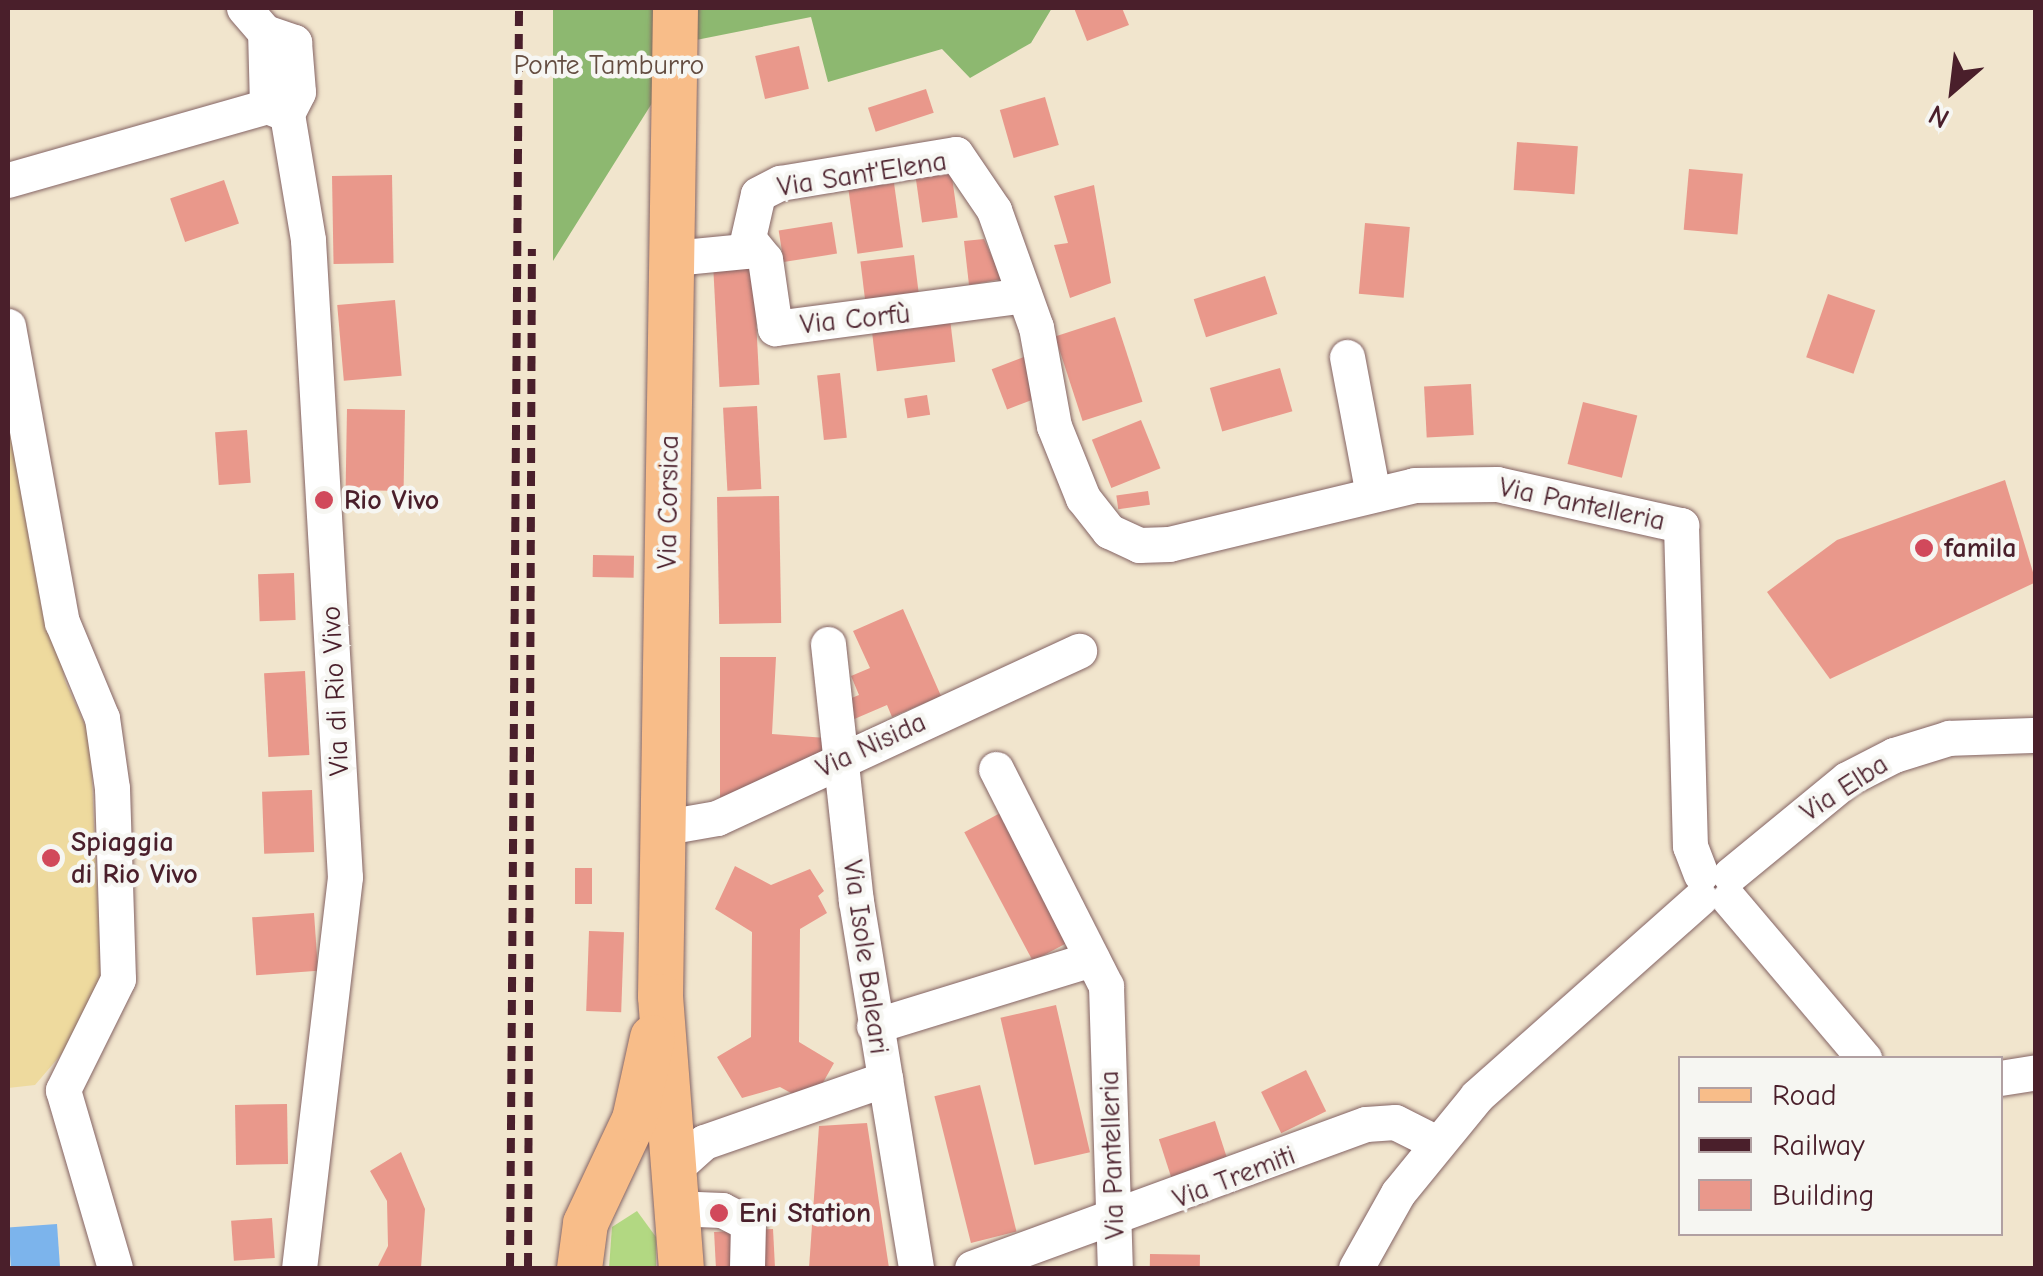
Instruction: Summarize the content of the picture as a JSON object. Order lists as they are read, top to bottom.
{
  "streets": {
    "main road": ["Via Corsica"],
    "street": [
      "Via Sant'Elena",
      "Via Corfù",
      "Via Pantelleria",
      "Via di Rio Vivo",
      "Via Nisida",
      "Via Elba",
      "Via Isole Baleari",
      "Via Tremiti"
    ]
  },
  "crossings": [
    ["Via Sant'Elena", "Via Corfù"],
    ["Via Sant'Elena", "Via Pantelleria"],
    ["Via Corsica", "Via Nisida"],
    ["Via Pantelleria", "Via Elba"],
    ["Via Pantelleria", "Via Tremiti"],
    ["Via Nisida", "Via Isole Baleari"],
    ["Via Elba", "Via Tremiti"]
  ],
  "parks": ["Ponte Tamburro"],
  "places": [
    "Rio Vivo",
    "famila",
    "Spiaggia di Rio Vivo",
    "Eni Station"
  ],
  "legend": ["Road", "Railway", "Building"],
  "north": "bottom left"
}
